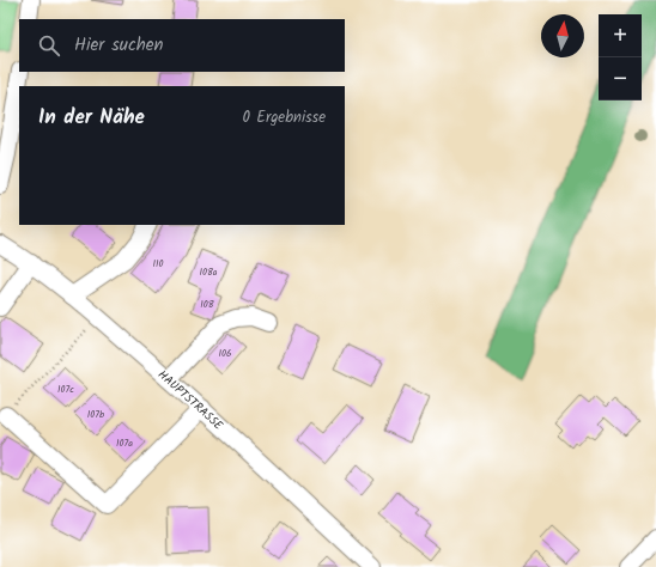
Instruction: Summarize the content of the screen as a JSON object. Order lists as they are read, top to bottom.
{
  "streets": {
    "street": ["HAUPTSTRASSE"]
  },
  "house_numbers": [
    "110",
    "108a",
    "108",
    "106",
    "107c",
    "107b",
    "107a"
  ],
  "north": "top",
  "page": {
    "map_buttons": ["+", "−"],
    "search": "Hier suchen",
    "heading": ["In der Nähe", "0 Ergebnisse"]
  }
}
